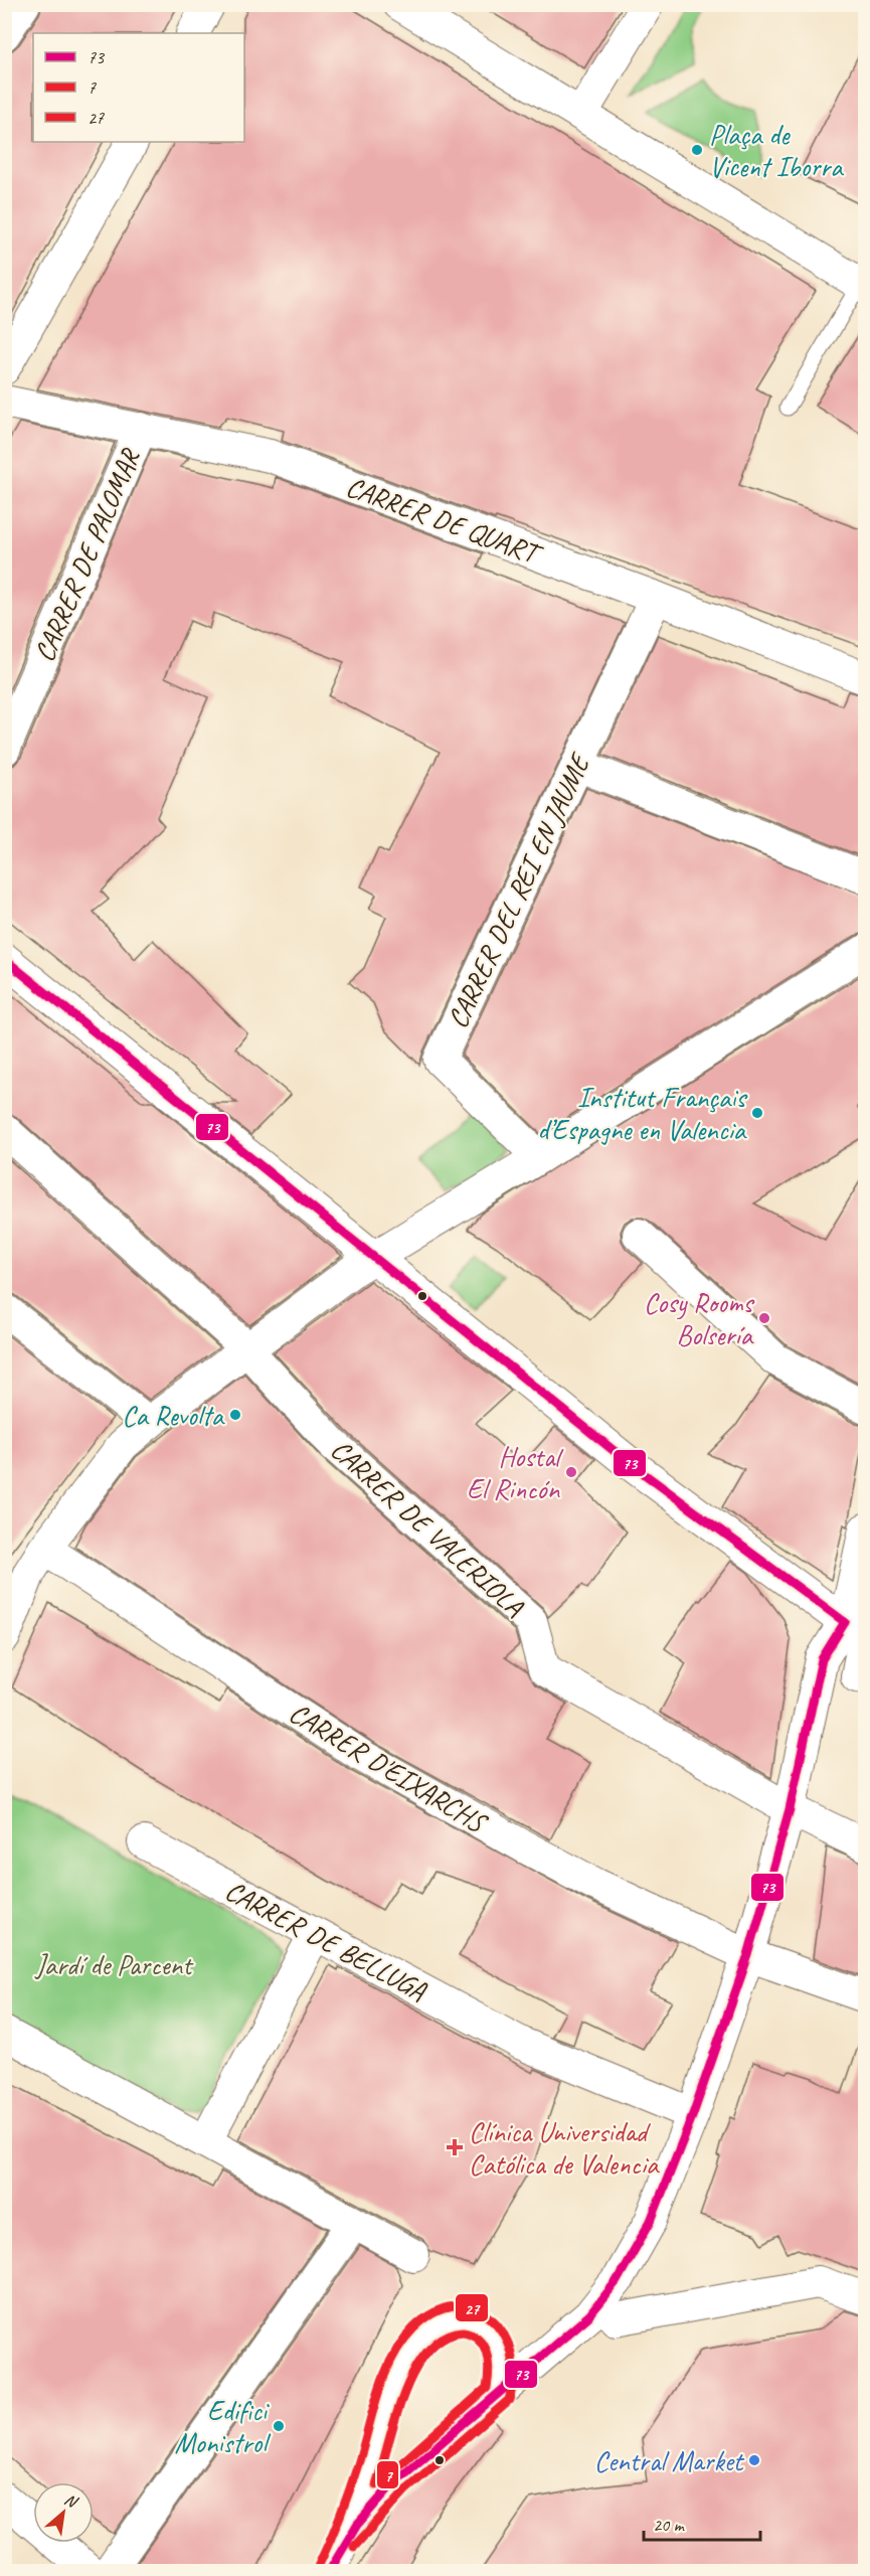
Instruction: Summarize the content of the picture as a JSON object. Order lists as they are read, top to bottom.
{
  "streets": {
    "street": [
      "CARRER DE QUART",
      "CARRER DE PALOMAR",
      "CARRER DEL REI EN JAUME",
      "CARRER DE VALERIOLA",
      "CARRER D'EIXARCHS",
      "CARRER DE BELLUGA"
    ]
  },
  "crossings": [
    ["CARRER DE QUART", "CARRER DE PALOMAR"],
    ["CARRER DE QUART", "CARRER DEL REI EN JAUME"]
  ],
  "parks": ["Jardí de Parcent"],
  "places": {
    "other": [
      "Plaça de Vicent Iborra",
      "Institut Français d’Espagne en Valencia",
      "Cosy Rooms Bolsería",
      "Ca Revolta",
      "Hostal El Rincón",
      "Edifici Monistrol",
      "Central Market"
    ],
    "health": ["Clínica Universidad Católica de Valencia"]
  },
  "lines": ["transit line 73", "transit line 27", "transit line 7"],
  "legend": ["73", "7", "27"],
  "scale_bar": "20 m",
  "north": "top right"
}
